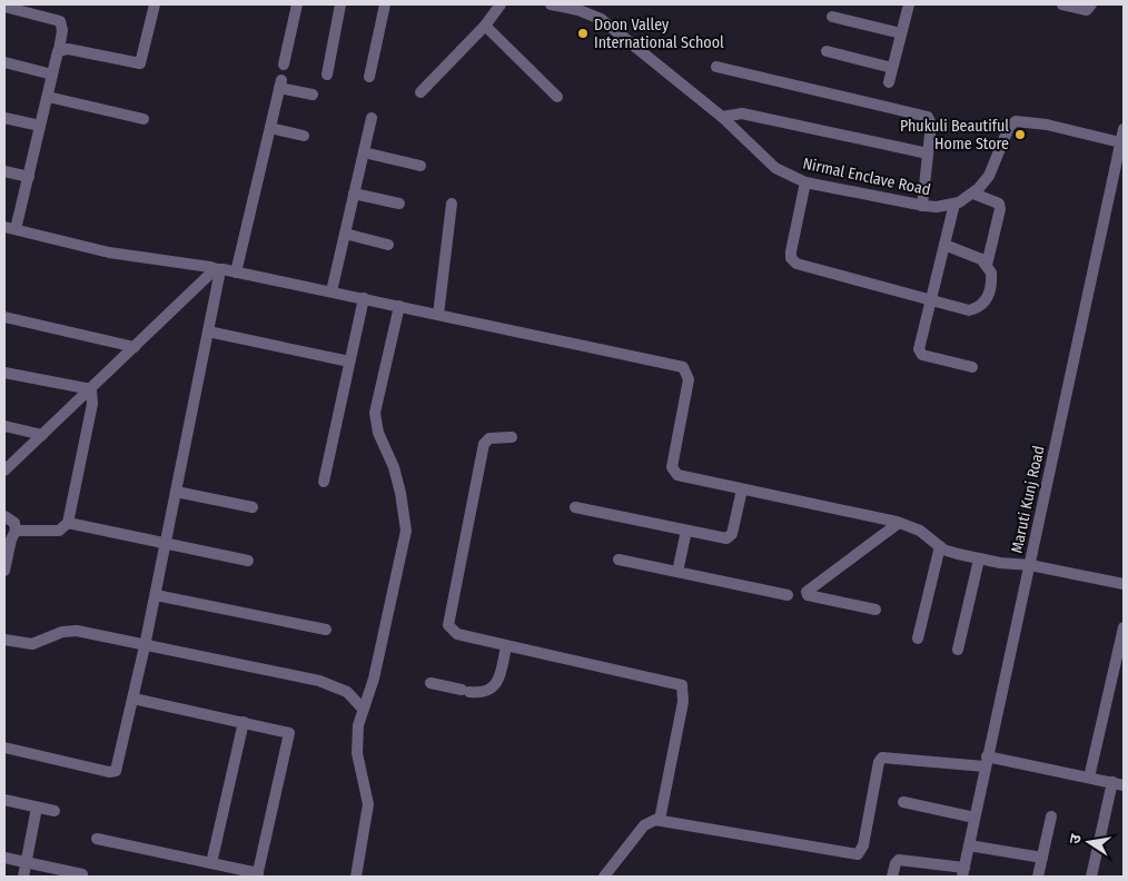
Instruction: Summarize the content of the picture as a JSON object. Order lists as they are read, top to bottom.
{
  "streets": {
    "street": ["Nirmal Enclave Road", "Maruti Kunj Road"]
  },
  "crossings": [
    ["Nirmal Enclave Road", "Maruti Kunj Road"]
  ],
  "places": ["Doon Valley International School", "Phukuli Beautiful Home Store"],
  "north": "left"
}
